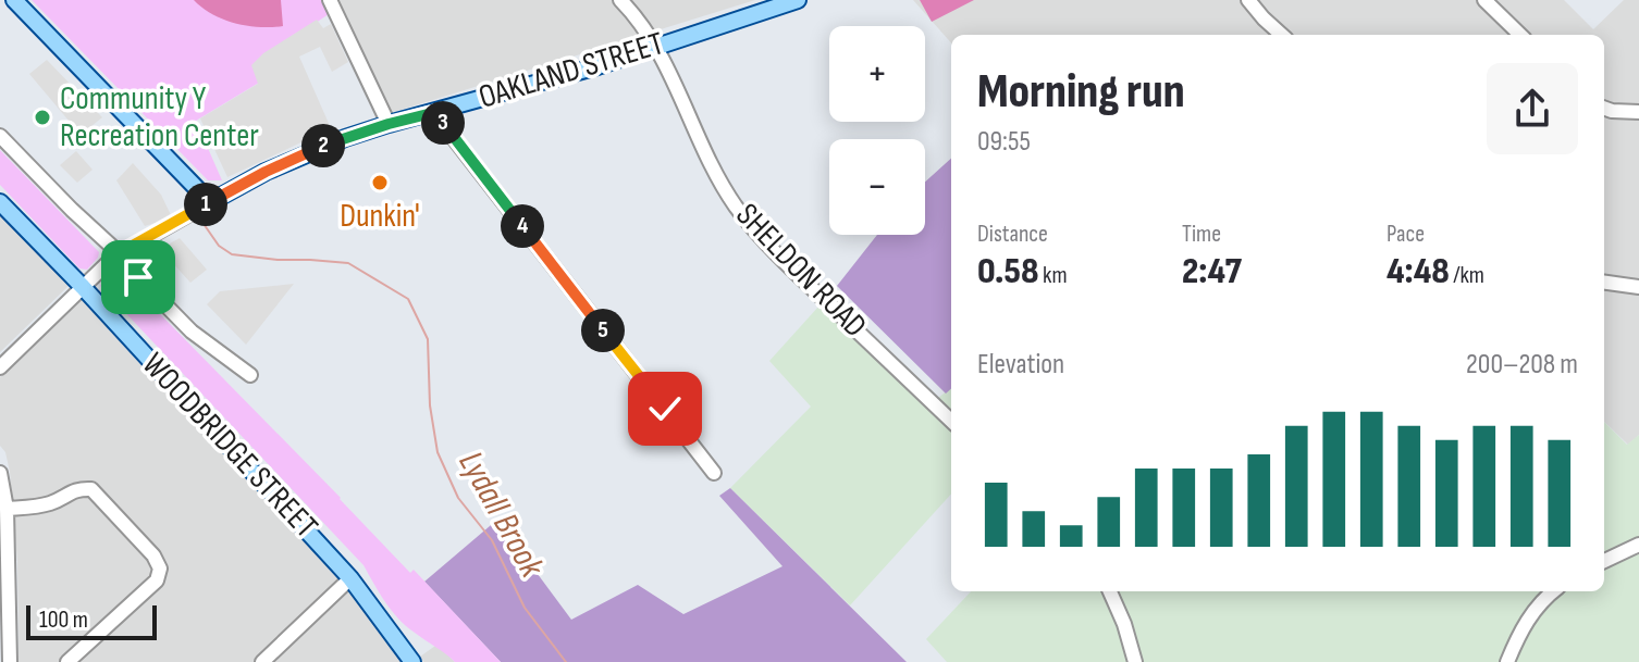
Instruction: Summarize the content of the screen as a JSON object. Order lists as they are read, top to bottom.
{
  "streets": {
    "main road": ["OAKLAND STREET", "WOODBRIDGE STREET"],
    "street": ["SHELDON ROAD"]
  },
  "crossings": [
    ["OAKLAND STREET", "SHELDON ROAD"],
    ["OAKLAND STREET", "WOODBRIDGE STREET"]
  ],
  "water": ["Lydall Brook"],
  "places": ["Community Y Recreation Center", "Dunkin'"],
  "scale_bar": "100 m",
  "page": {
    "map_buttons": ["+", "−"],
    "heading": ["Morning run", "09:55"],
    "pins": [
      "3",
      "2",
      "1",
      "4",
      "5"
    ],
    "stats": [
      ["Distance", "0.58 km"],
      ["Time", "2:47"],
      ["Pace", "4:48 /km"]
    ],
    "chart": ["Elevation", "200–208 m"],
    "scale": "100 m"
  }
}
